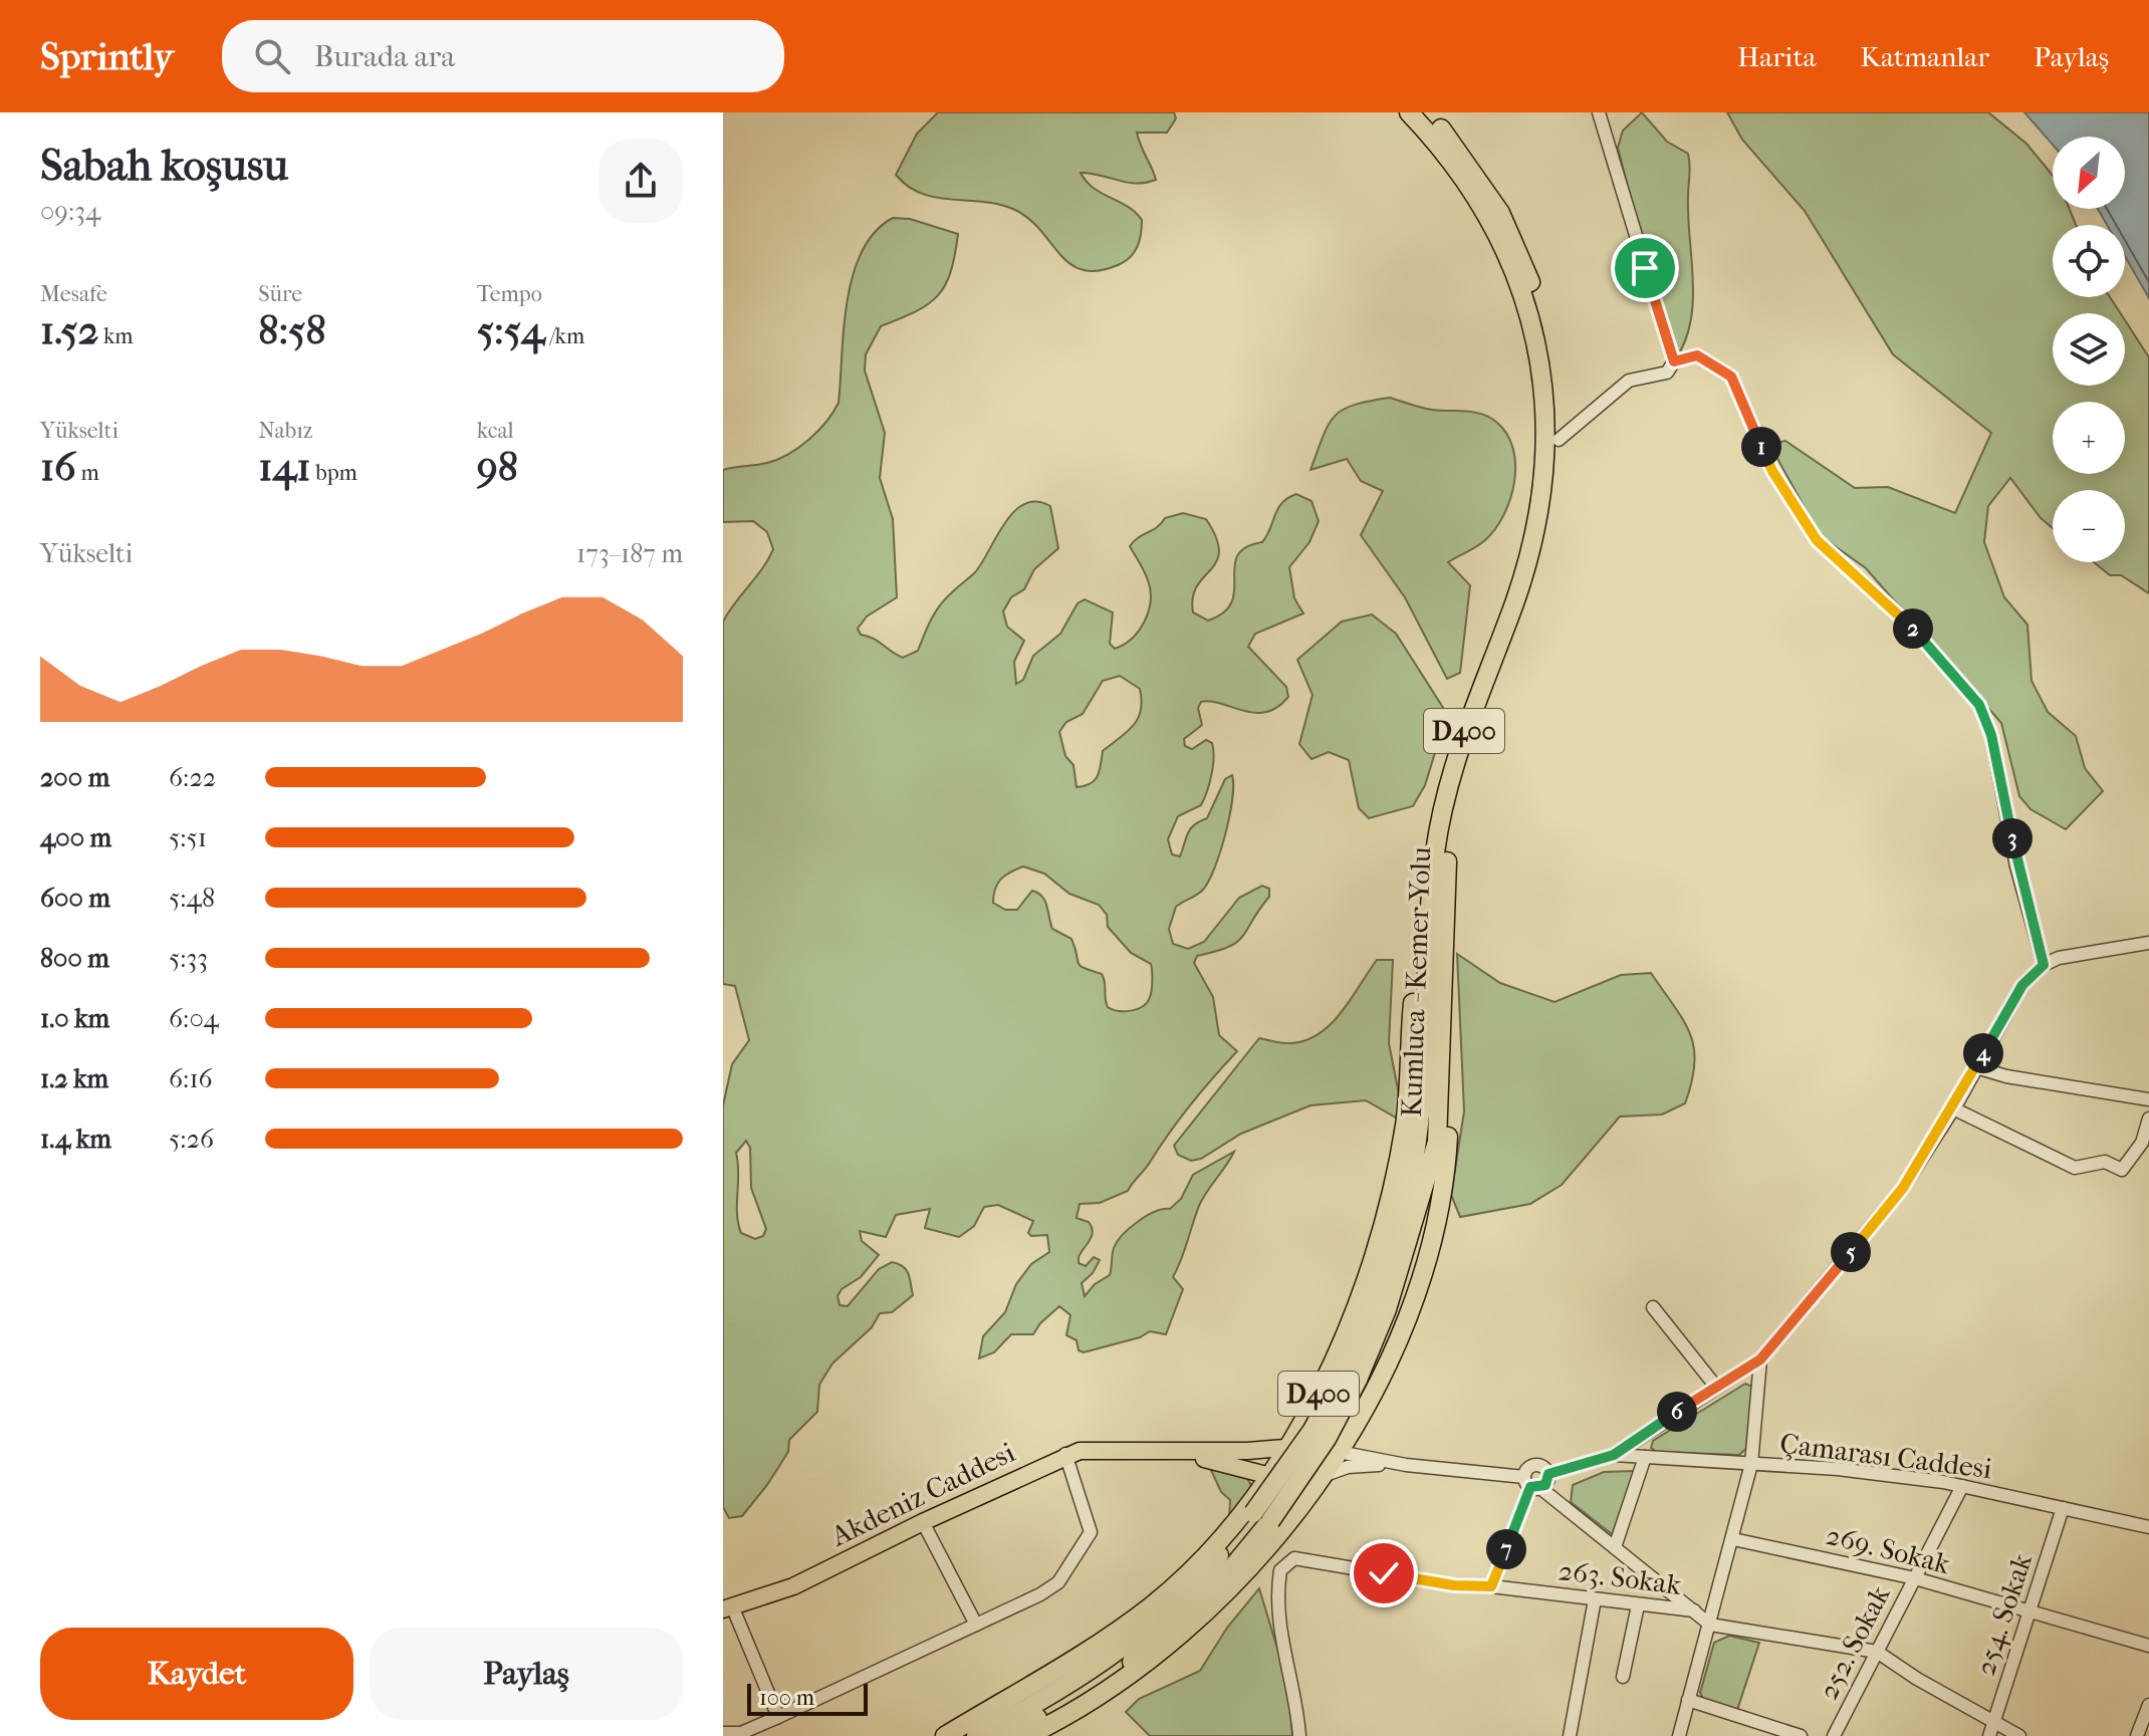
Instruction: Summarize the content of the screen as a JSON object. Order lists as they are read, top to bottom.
{
  "streets": {
    "highway": ["D400", "Kumluca - Kemer Yolu"],
    "main road": ["Akdeniz Caddesi"],
    "street": [
      "Çamarası Caddesi",
      "269. Sokak",
      "263. Sokak",
      "254. Sokak",
      "252. Sokak"
    ]
  },
  "crossings": [
    ["Kumluca - Kemer Yolu", "Akdeniz Caddesi"],
    ["Çamarası Caddesi", "254. Sokak"],
    ["Çamarası Caddesi", "252. Sokak"],
    ["269. Sokak", "254. Sokak"],
    ["269. Sokak", "252. Sokak"]
  ],
  "scale_bar": "100 m",
  "north": "bottom left",
  "page": {
    "header": "Sprintly",
    "search": "Burada ara",
    "nav": ["Harita", "Katmanlar", "Paylaş"],
    "heading": ["Sabah koşusu", "09:34"],
    "map_buttons": ["+", "−"],
    "stats": [
      ["Mesafe", "1.52 km"],
      ["Süre", "8:58"],
      ["Tempo", "5:54 /km"],
      ["Yükselti", "16 m"],
      ["Nabız", "141 bpm"],
      ["kcal", "98"]
    ],
    "pins": [
      "1",
      "2",
      "3",
      "4",
      "5",
      "6",
      "7"
    ],
    "chart": ["Yükselti", "173–187 m"],
    "list": [
      {
        "name": "200 m",
        "note": "6:22"
      },
      {
        "name": "400 m",
        "note": "5:51"
      },
      {
        "name": "600 m",
        "note": "5:48"
      },
      {
        "name": "800 m",
        "note": "5:33"
      },
      {
        "name": "1.0 km",
        "note": "6:04"
      },
      {
        "name": "1.2 km",
        "note": "6:16"
      },
      {
        "name": "1.4 km",
        "note": "5:26"
      }
    ],
    "buttons": ["Kaydet", "Paylaş"],
    "scale": "100 m"
  }
}
